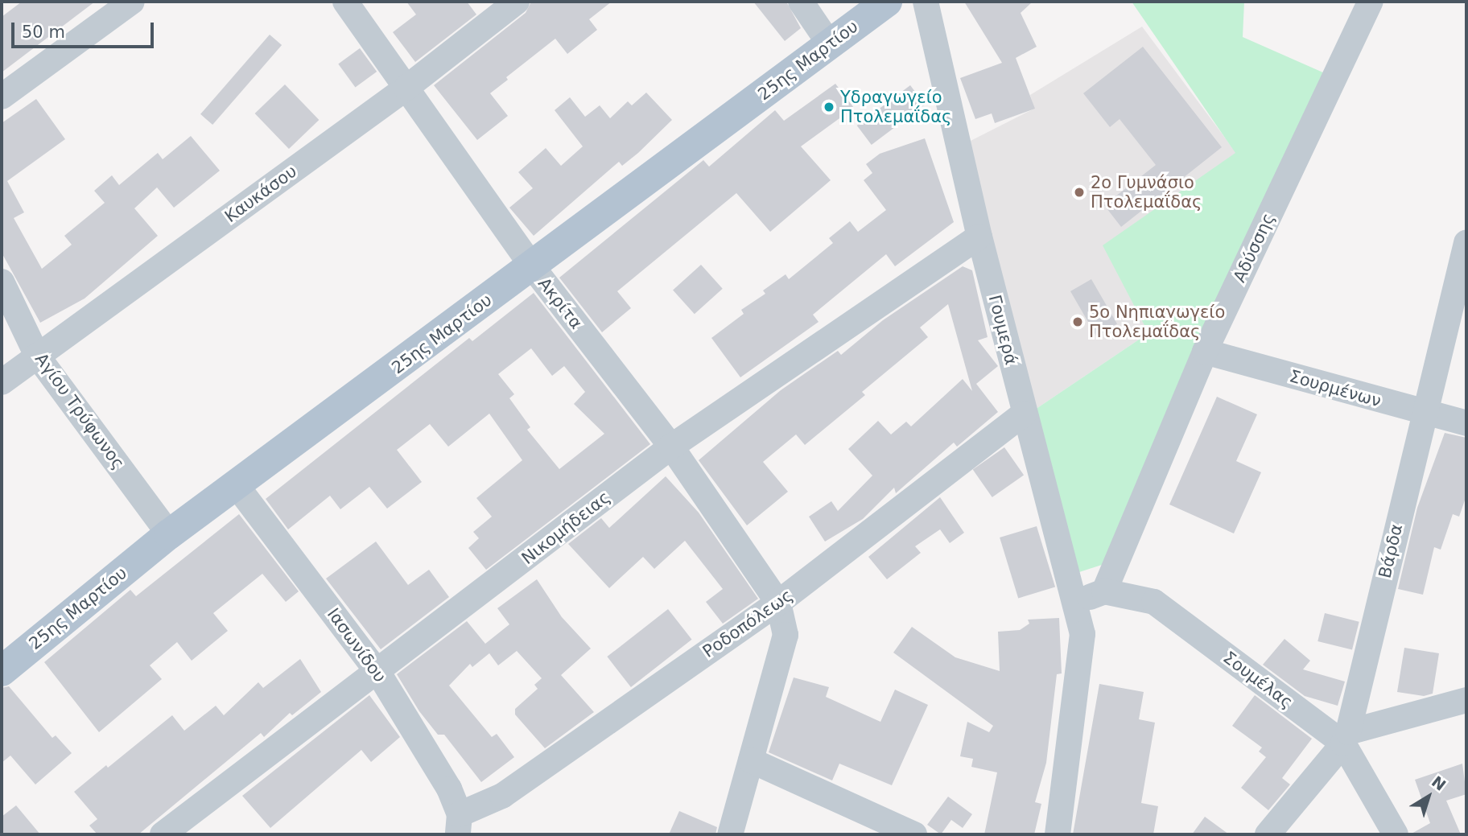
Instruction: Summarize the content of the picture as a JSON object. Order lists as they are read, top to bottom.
{
  "streets": {
    "main road": ["25ης Μαρτίου"],
    "street": [
      "Καυκάσου",
      "Αδύσσης",
      "Ακρίτα",
      "Γουμερά",
      "Σουρμένων",
      "Αγίου Τρύφωνος",
      "Νικομήδειας",
      "Βάρδα",
      "Ροδοπόλεως",
      "Ιασωνίδου",
      "Σουμέλας"
    ]
  },
  "crossings": [
    ["25ης Μαρτίου", "Ακρίτα"],
    ["25ης Μαρτίου", "Αγίου Τρύφωνος"],
    ["25ης Μαρτίου", "Ιασωνίδου"],
    ["Καυκάσου", "Ακρίτα"],
    ["Καυκάσου", "Αγίου Τρύφωνος"],
    ["Αδύσσης", "Σουρμένων"],
    ["Αδύσσης", "Σουμέλας"],
    ["Ακρίτα", "Νικομήδειας"],
    ["Ακρίτα", "Ροδοπόλεως"],
    ["Γουμερά", "Νικομήδειας"],
    ["Γουμερά", "Ροδοπόλεως"],
    ["Σουρμένων", "Βάρδα"],
    ["Νικομήδειας", "Ιασωνίδου"],
    ["Βάρδα", "Σουμέλας"],
    ["Ροδοπόλεως", "Ιασωνίδου"]
  ],
  "places": ["Υδραγωγείο Πτολεμαΐδας", "2ο Γυμνάσιο Πτολεμαΐδας", "5ο Νηπιαγωγείο Πτολεμαΐδας"],
  "scale_bar": "50 m",
  "north": "top right"
}
